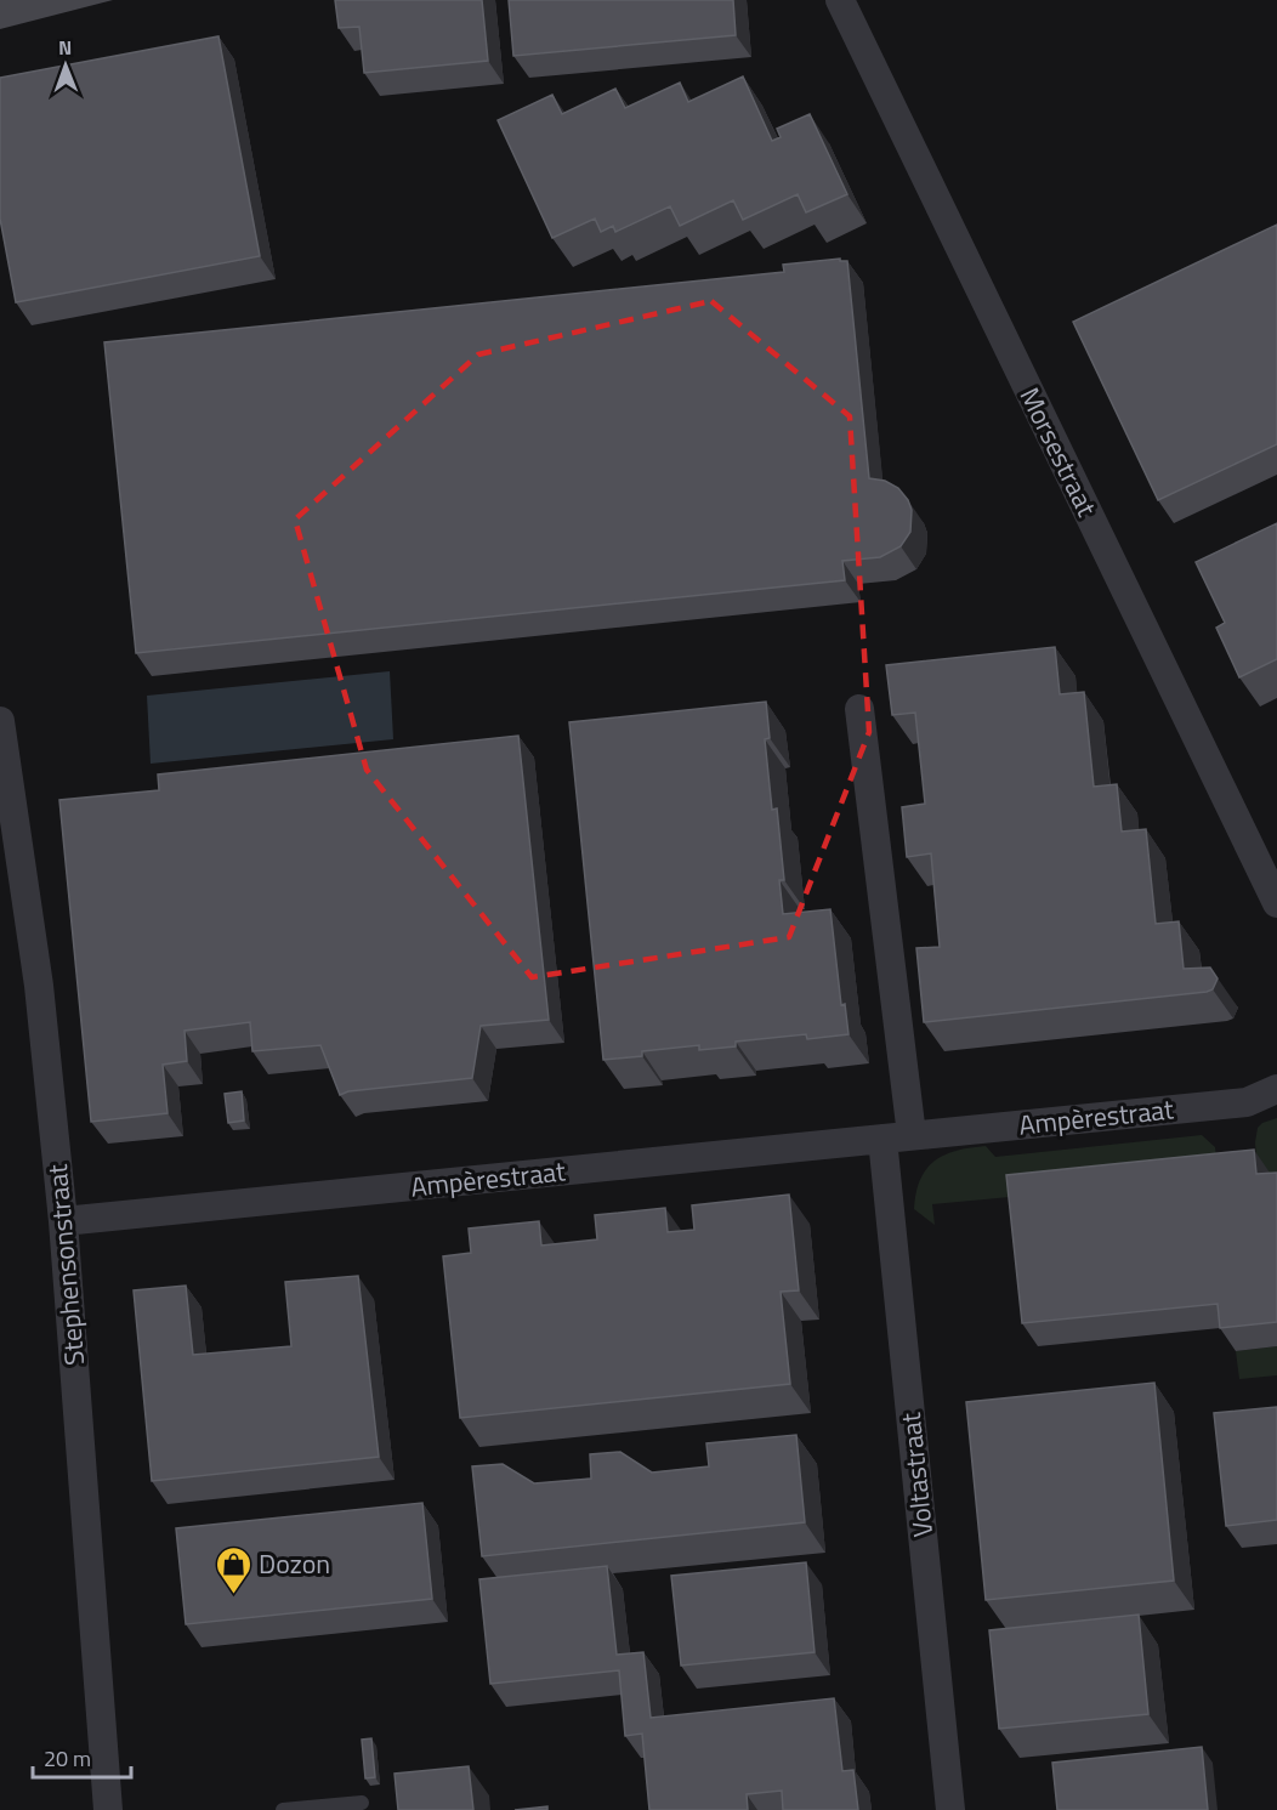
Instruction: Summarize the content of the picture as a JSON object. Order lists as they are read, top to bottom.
{
  "streets": {
    "street": [
      "Morsestraat",
      "Ampèrestraat",
      "Stephensonstraat",
      "Voltastraat"
    ]
  },
  "crossings": [
    ["Ampèrestraat", "Stephensonstraat"],
    ["Ampèrestraat", "Voltastraat"]
  ],
  "places": {
    "shop": ["Dozon"]
  },
  "scale_bar": "20 m",
  "north": "top"
}
